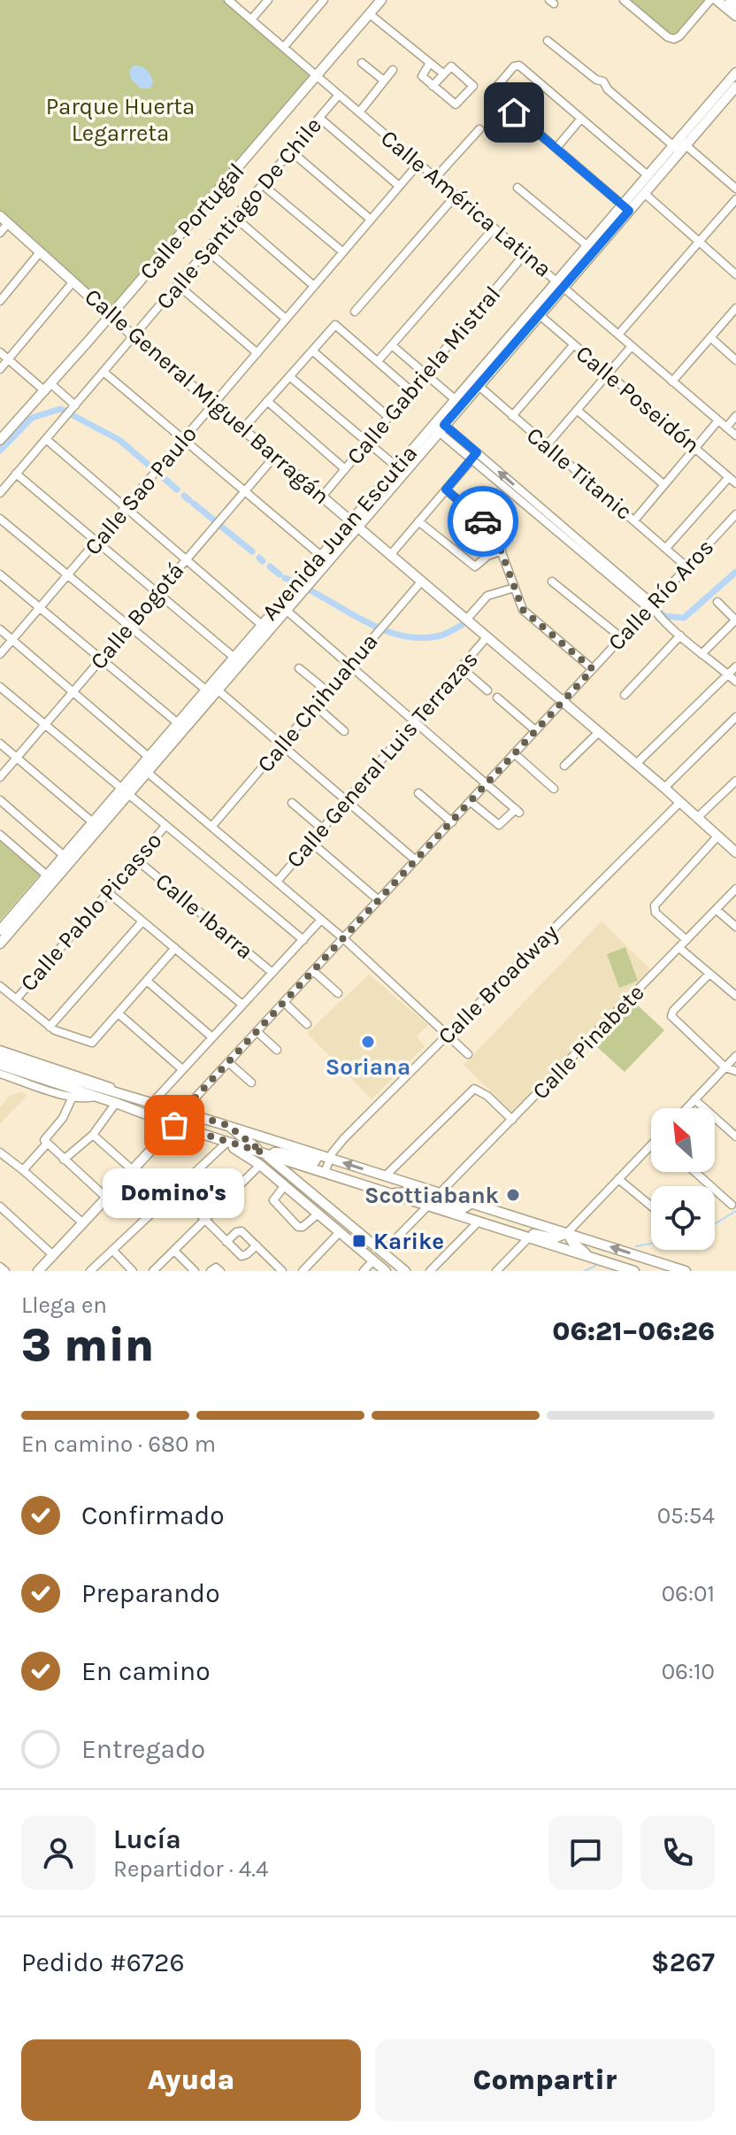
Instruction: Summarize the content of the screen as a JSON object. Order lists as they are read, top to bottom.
{
  "streets": {
    "main road": ["Calle Portugal", "Calle General Miguel Barragán", "Avenida Juan Escutia"],
    "street": [
      "Calle América Latina",
      "Calle Santiago De Chile",
      "Calle Gabriela Mistral",
      "Calle Poseidón",
      "Calle Titanic",
      "Calle Sao Paulo",
      "Calle Río Aros",
      "Calle Bogotá",
      "Calle Chihuahua",
      "Calle General Luis Terrazas",
      "Calle Pablo Picasso",
      "Calle Ibarra",
      "Calle Broadway",
      "Calle Pinabete"
    ]
  },
  "crossings": [
    ["Calle América Latina", "Calle Santiago De Chile"],
    ["Calle América Latina", "Calle Portugal"],
    ["Calle América Latina", "Calle Gabriela Mistral"],
    ["Calle América Latina", "Calle Sao Paulo"],
    ["Calle América Latina", "Avenida Juan Escutia"],
    ["Calle Santiago De Chile", "Calle General Miguel Barragán"],
    ["Calle Portugal", "Calle General Miguel Barragán"],
    ["Calle Gabriela Mistral", "Calle General Miguel Barragán"],
    ["Calle General Miguel Barragán", "Calle Sao Paulo"],
    ["Calle General Miguel Barragán", "Avenida Juan Escutia"],
    ["Calle General Miguel Barragán", "Calle Río Aros"],
    ["Calle General Miguel Barragán", "Calle Bogotá"],
    ["Calle General Miguel Barragán", "Calle Chihuahua"],
    ["Calle General Miguel Barragán", "Calle General Luis Terrazas"],
    ["Calle General Miguel Barragán", "Calle Broadway"],
    ["Calle Poseidón", "Avenida Juan Escutia"],
    ["Calle Titanic", "Avenida Juan Escutia"],
    ["Calle Titanic", "Calle Río Aros"],
    ["Calle Pablo Picasso", "Calle Ibarra"]
  ],
  "parks": ["Parque Huerta Legarreta"],
  "places": {
    "other": ["Soriana", "Domino's", "Scottiabank"],
    "transit": ["Karike"]
  },
  "north": "top left",
  "page": {
    "bubble": "Domino's",
    "heading": ["3 min", "Llega en", "06:21–06:26"],
    "panel": [
      "Lucía",
      "Repartidor · 4.4",
      "Pedido #6726",
      "$267"
    ],
    "bar": "En camino · 680 m",
    "list": [
      ["Confirmado", "05:54"],
      ["Preparando", "06:01"],
      ["En camino", "06:10"],
      "Entregado"
    ],
    "buttons": ["Ayuda", "Compartir"]
  }
}
